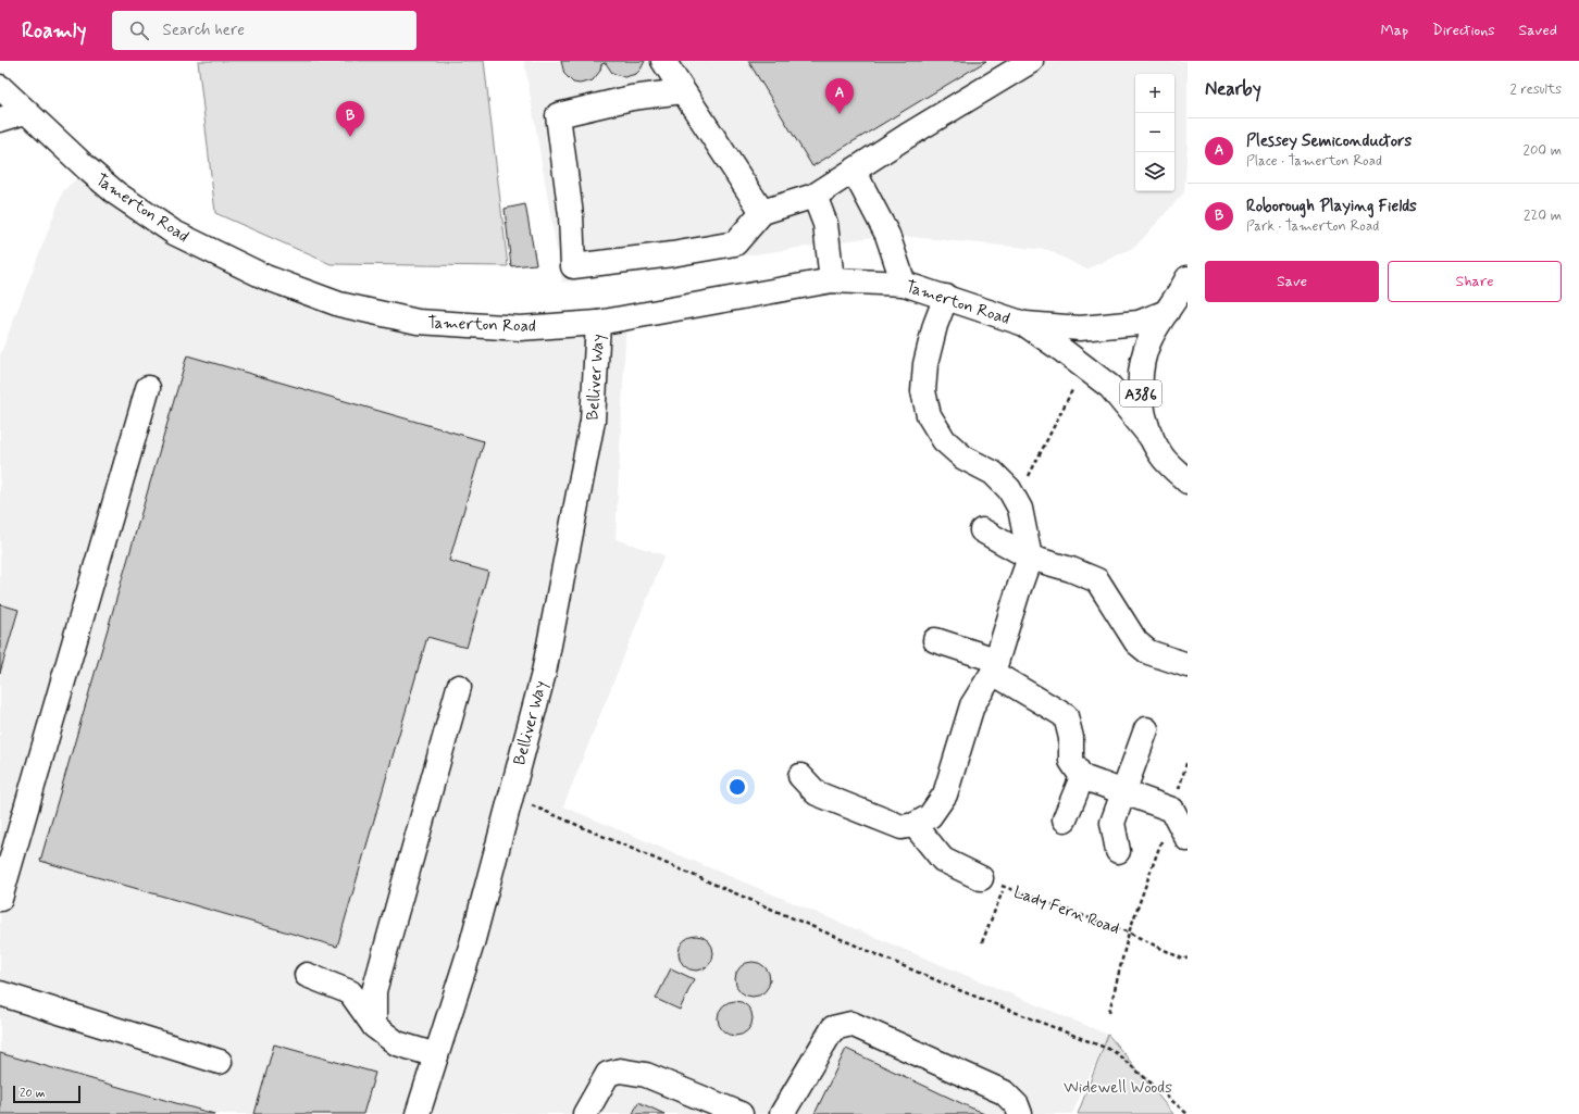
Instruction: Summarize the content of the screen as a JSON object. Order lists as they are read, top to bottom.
{
  "streets": {
    "main road": ["Tamerton Road", "Belliver Way", "A386"],
    "path": ["Lady Fern Road"]
  },
  "crossings": [
    ["Tamerton Road", "Belliver Way"],
    ["Tamerton Road", "A386"]
  ],
  "parks": ["Widewell Woods"],
  "scale_bar": "20 m",
  "page": {
    "header": "Roamly",
    "search": "Search here",
    "nav": ["Map", "Directions", "Saved"],
    "heading": ["Nearby", "2 results"],
    "map_buttons": ["+", "−"],
    "pins": ["A", "B"],
    "list": [
      {
        "mark": "A",
        "name": "Plessey Semiconductors",
        "note": "Place · Tamerton Road",
        "value": "200 m"
      },
      {
        "mark": "B",
        "name": "Roborough Playing Fields",
        "note": "Park · Tamerton Road",
        "value": "220 m"
      }
    ],
    "buttons": ["Save", "Share"],
    "scale": "20 m"
  }
}
